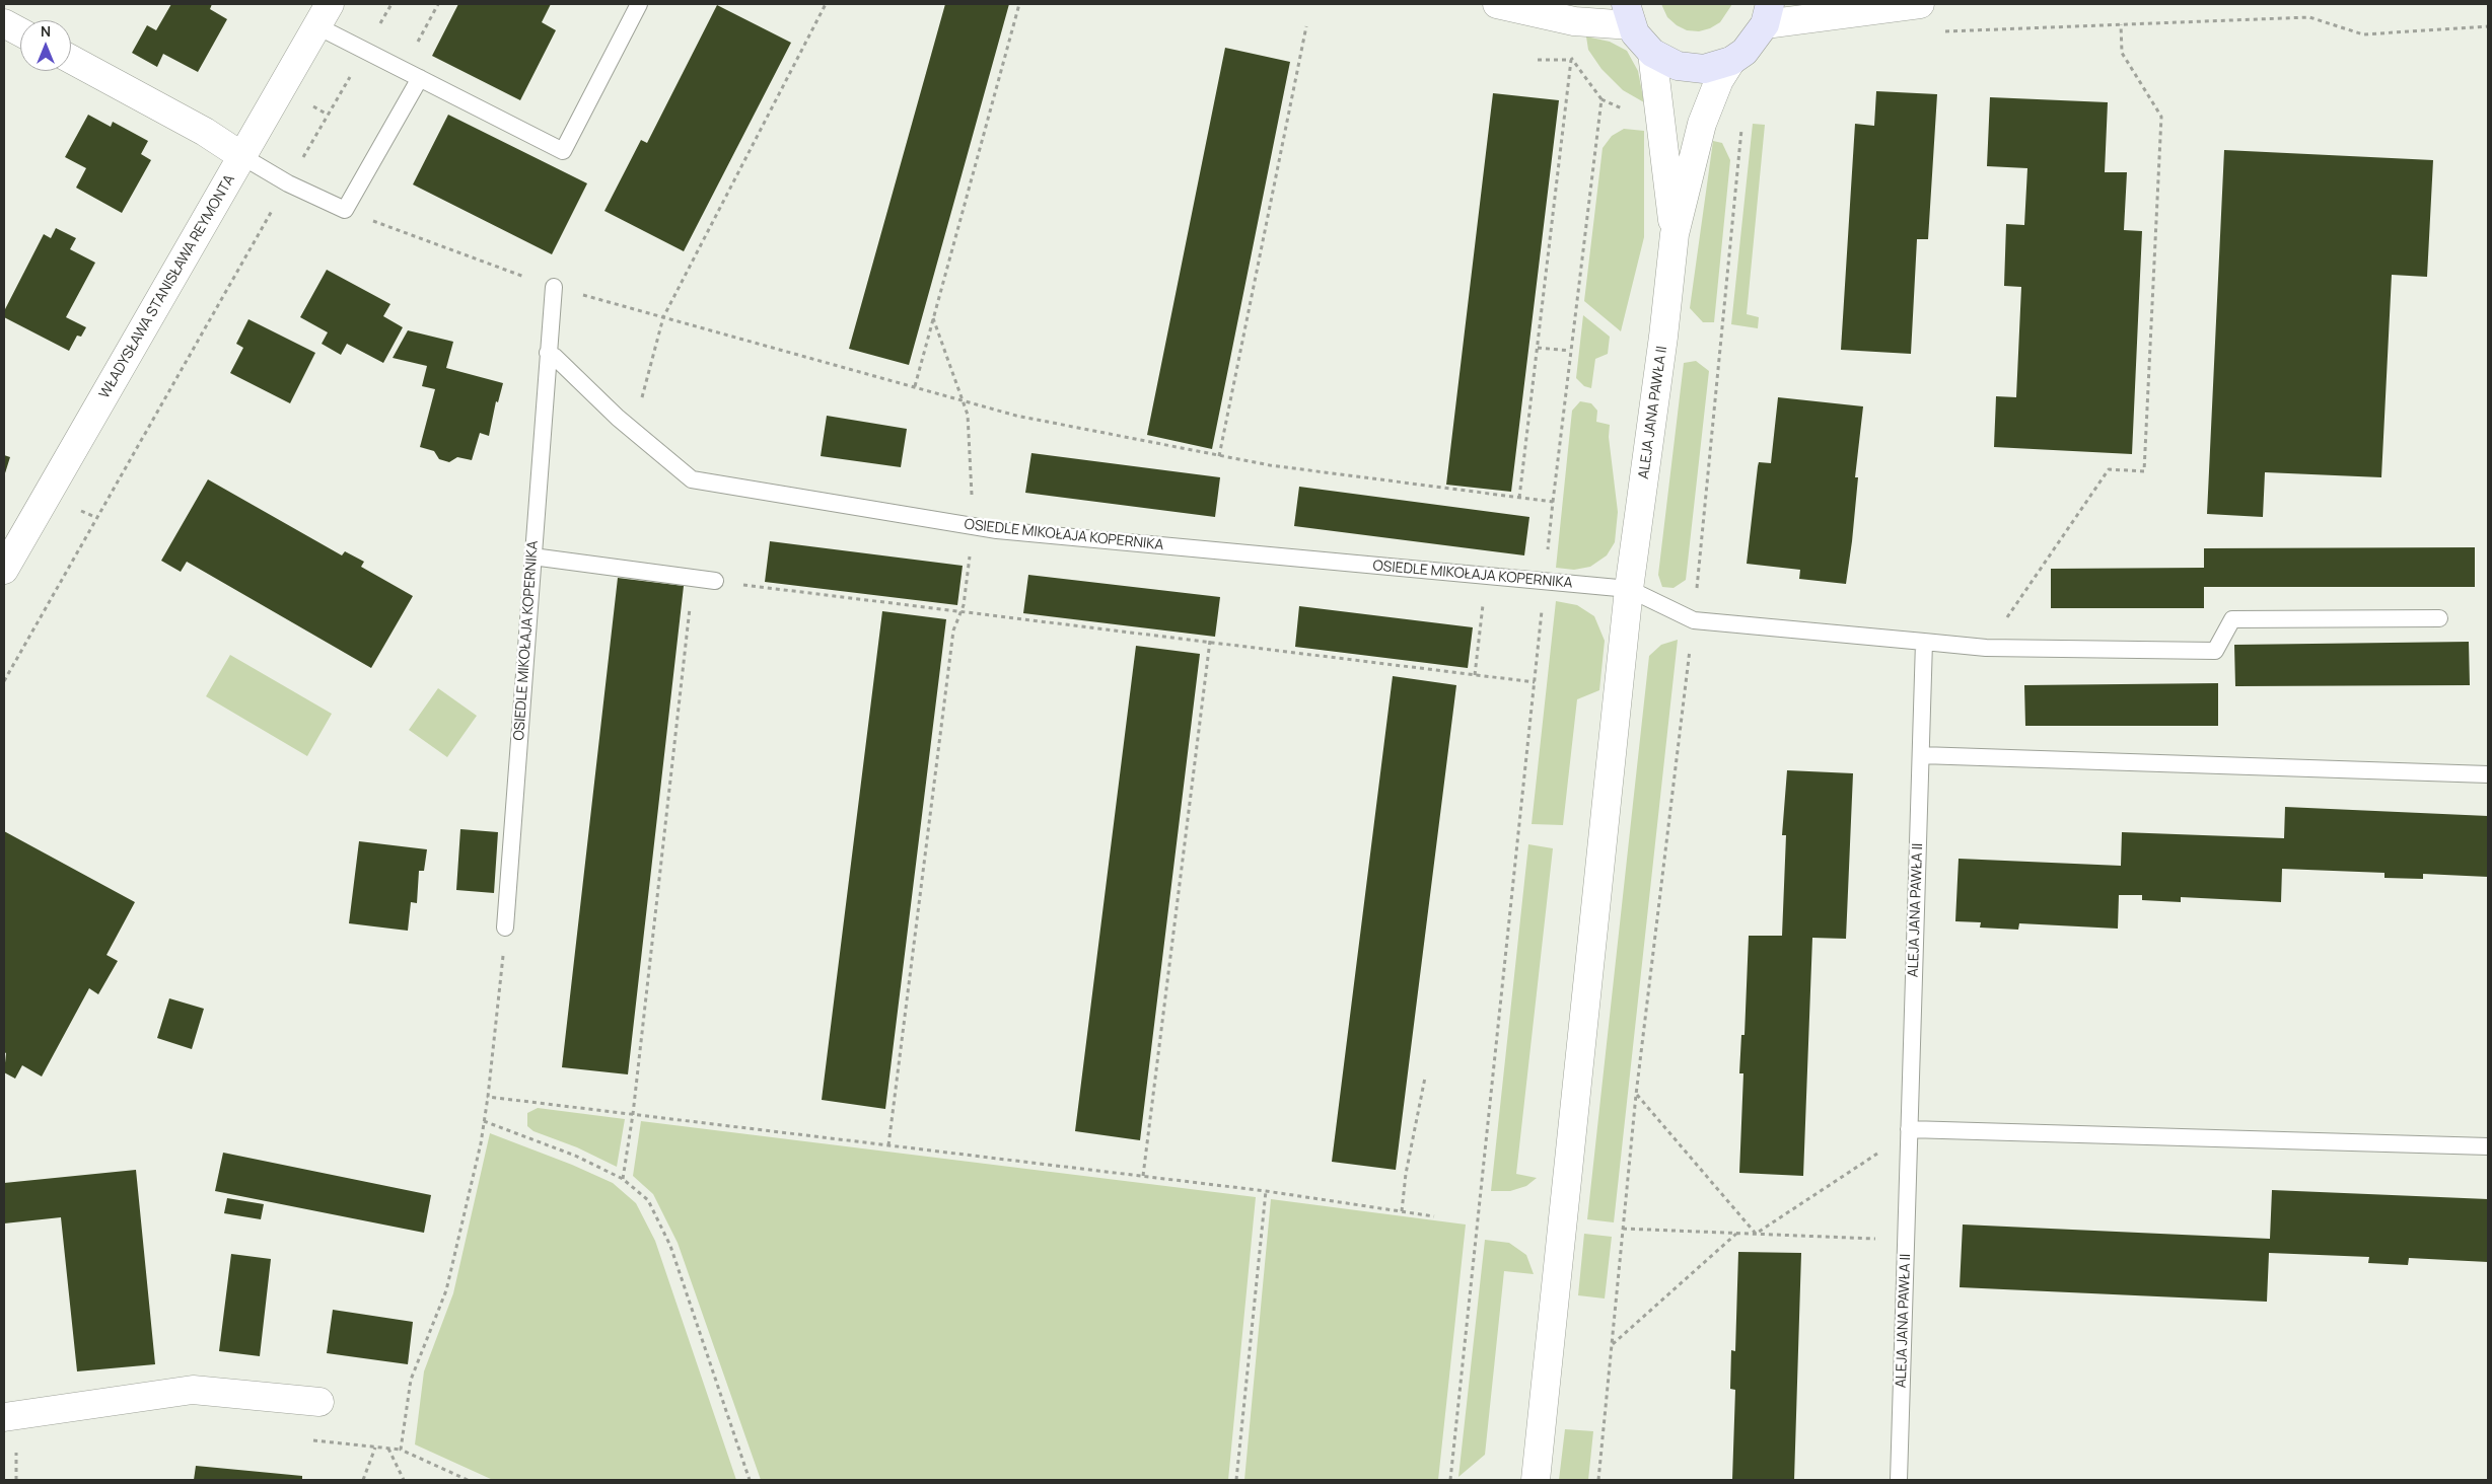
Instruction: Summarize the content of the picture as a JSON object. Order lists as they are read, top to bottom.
{
  "streets": {
    "street": ["WŁADYSŁAWA STANISŁAWA REYMONTA", "ALEJA JANA PAWŁA II"],
    "lane": ["OSIEDLE MIKOŁAJA KOPERNIKA"]
  },
  "crossings": [
    ["ALEJA JANA PAWŁA II", "OSIEDLE MIKOŁAJA KOPERNIKA"]
  ],
  "north": "top"
}
